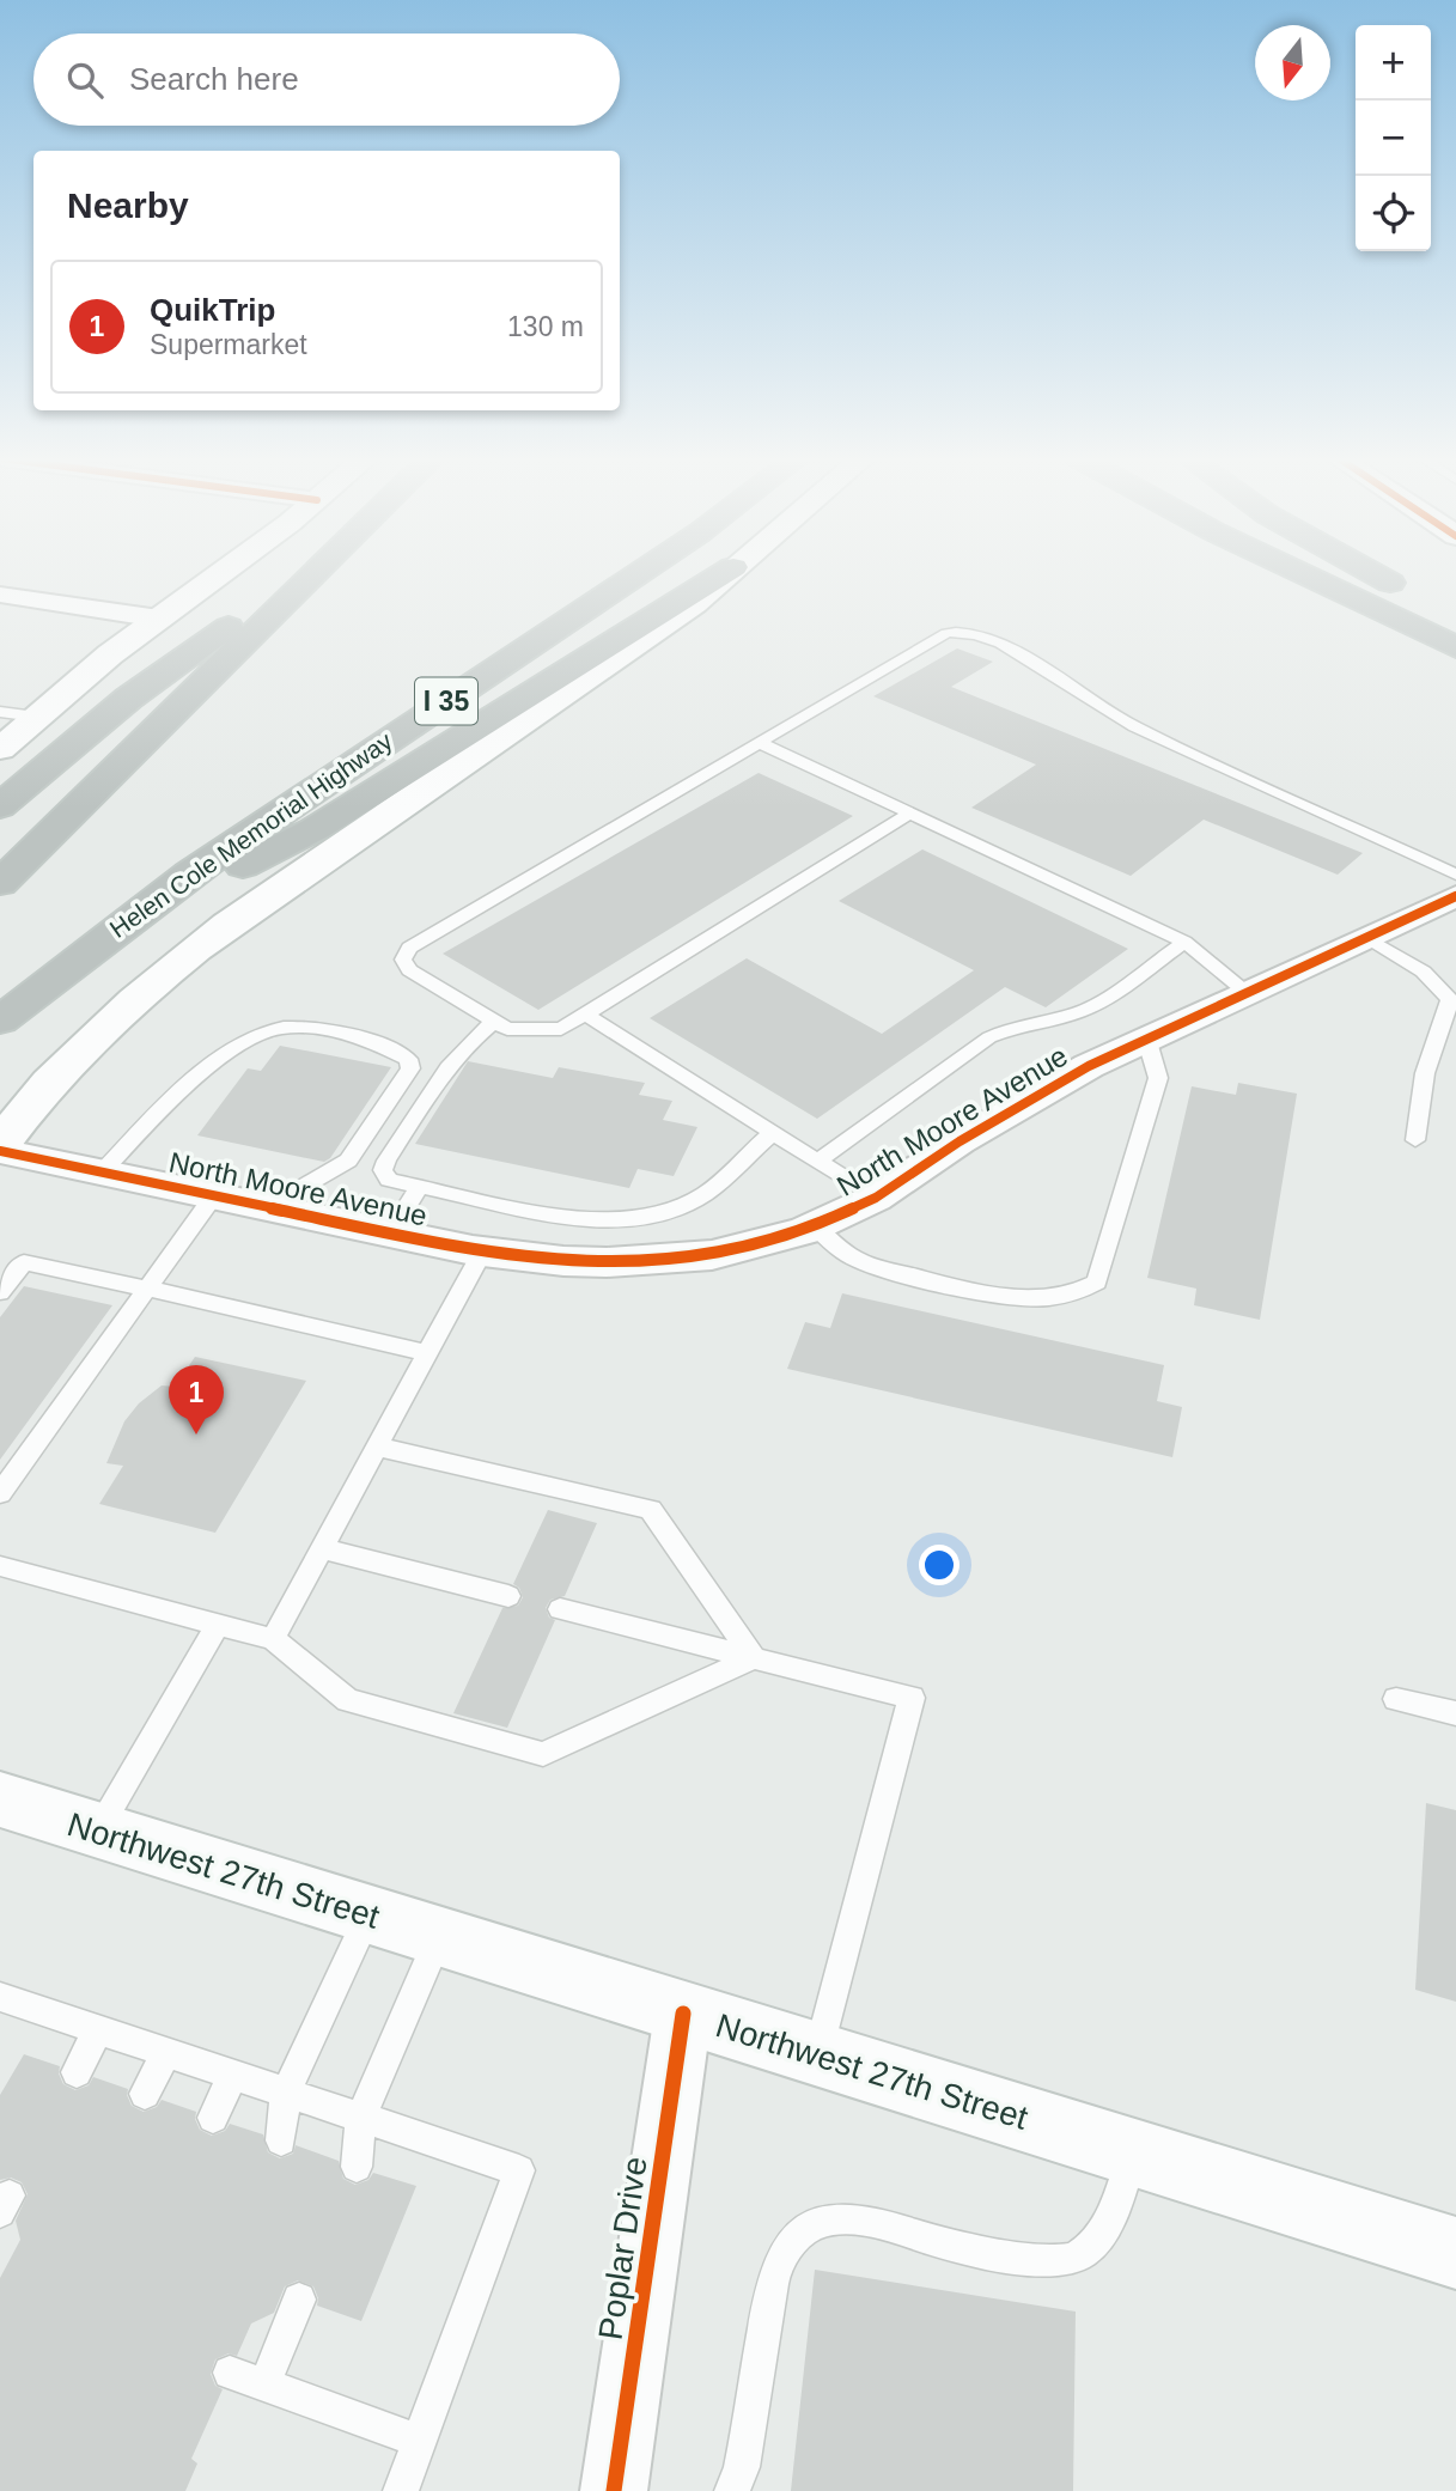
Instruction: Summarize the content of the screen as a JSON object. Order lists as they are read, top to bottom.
{
  "streets": {
    "highway": ["I 35", "Helen Cole Memorial Highway"],
    "main road": ["Northwest 27th Street"],
    "street": ["North Moore Avenue", "Poplar Drive"]
  },
  "crossings": [
    ["Northwest 27th Street", "Poplar Drive"]
  ],
  "north": "bottom",
  "page": {
    "map_buttons": ["+", "−"],
    "search": "Search here",
    "heading": "Nearby",
    "list": [
      {
        "mark": "1",
        "name": "QuikTrip",
        "note": "Supermarket",
        "value": "130 m"
      }
    ],
    "pins": "1"
  }
}
